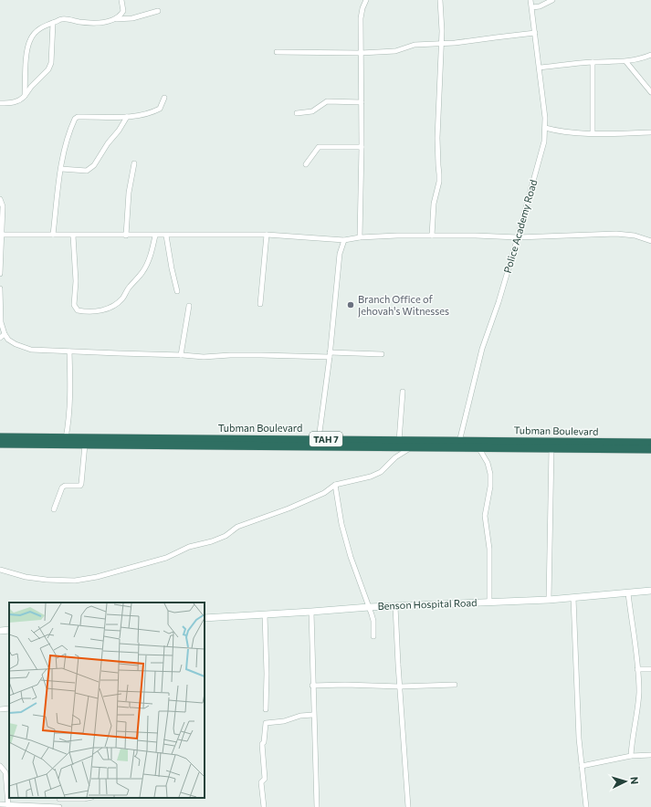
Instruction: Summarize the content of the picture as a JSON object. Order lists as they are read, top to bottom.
{
  "streets": {
    "highway": ["Tubman Boulevard", "TAH 7"],
    "street": ["Police Academy Road", "Benson Hospital Road"]
  },
  "crossings": [
    ["Police Academy Road", "Tubman Boulevard"]
  ],
  "places": ["Branch Office of Jehovah's Witnesses"],
  "north": "right"
}
